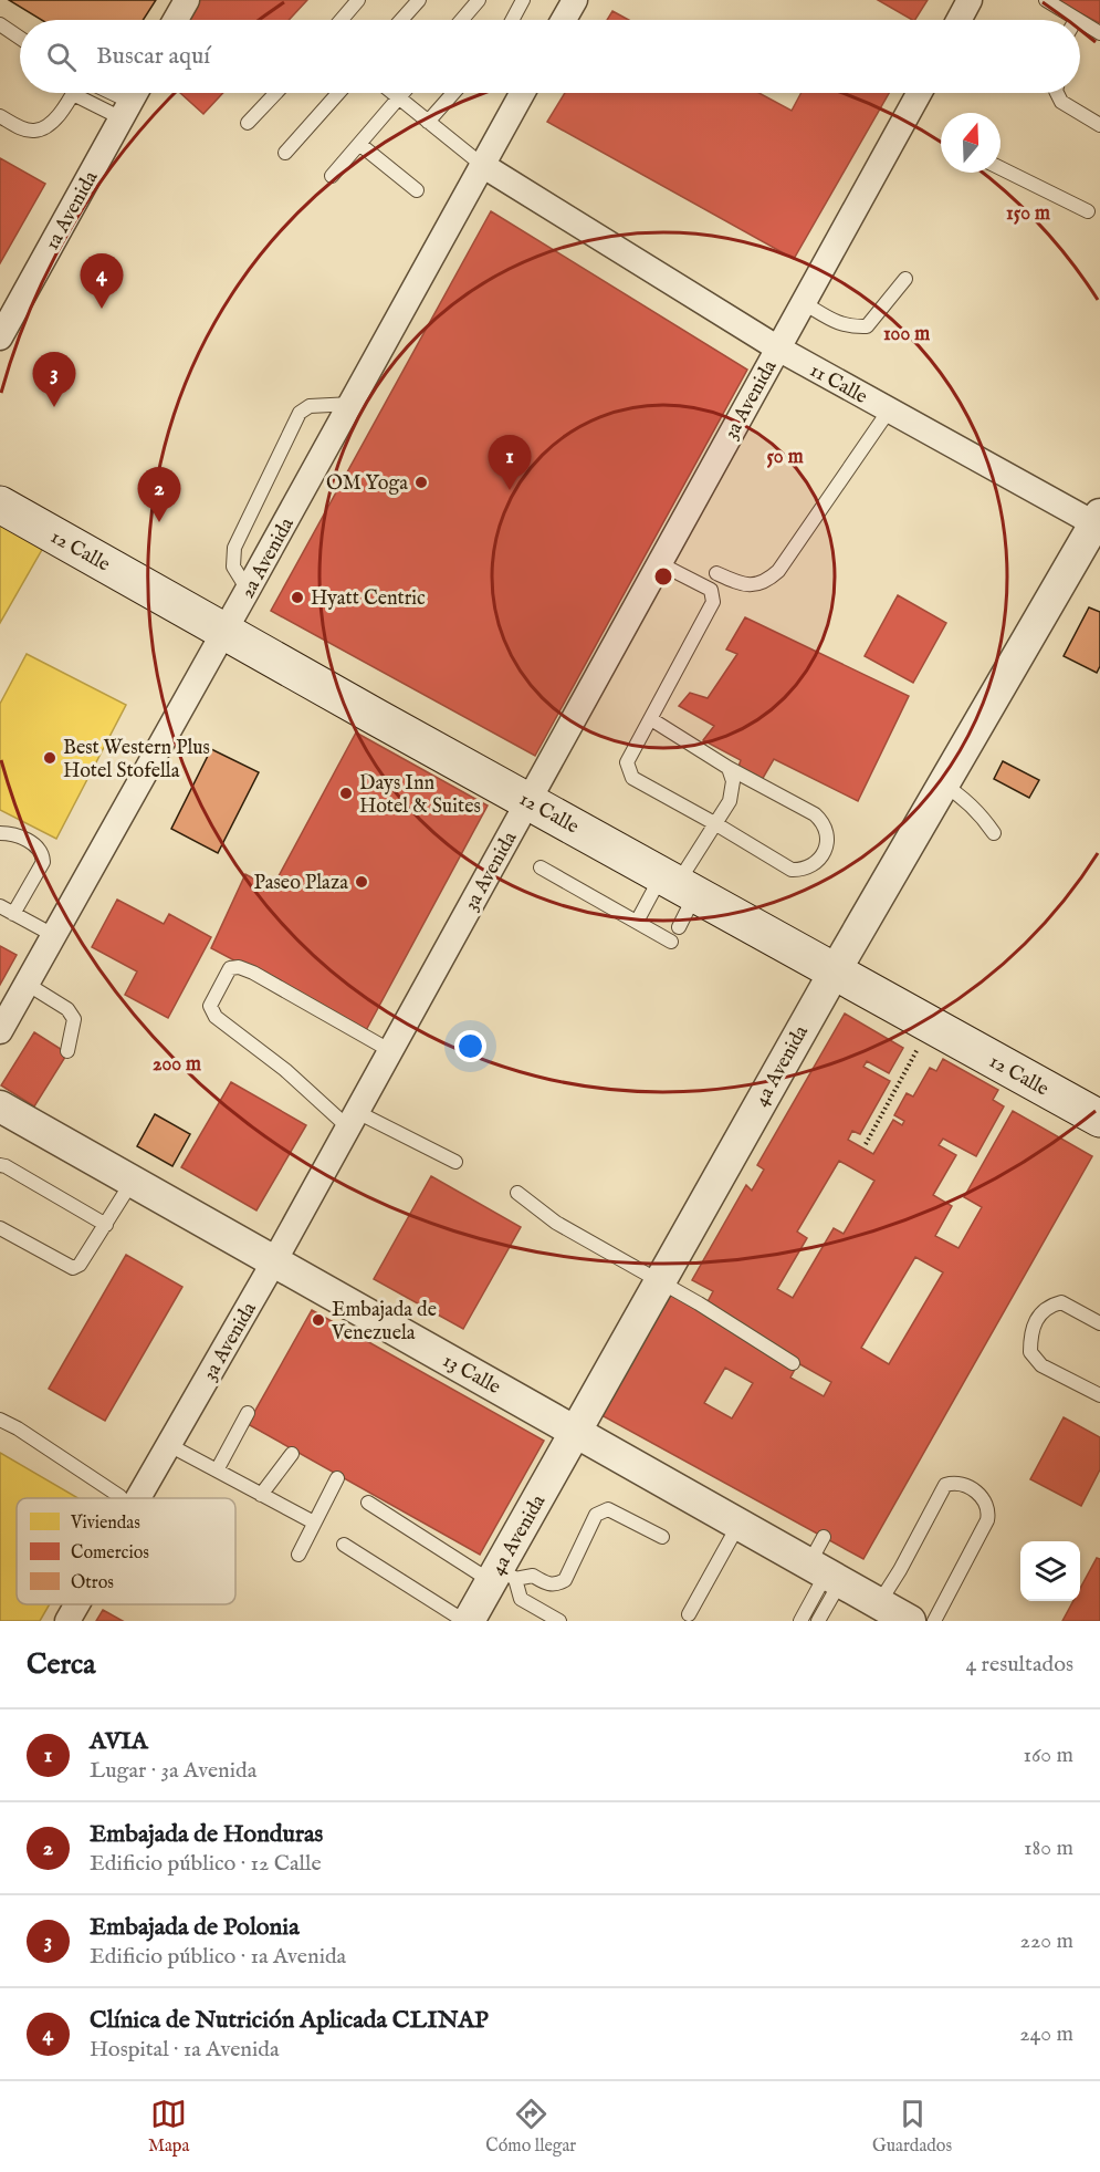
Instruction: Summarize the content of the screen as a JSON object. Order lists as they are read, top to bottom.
{
  "streets": {
    "main road": ["12 Calle"],
    "street": [
      "1a Avenida",
      "11 Calle",
      "3a Avenida",
      "2a Avenida",
      "4a Avenida",
      "13 Calle"
    ]
  },
  "crossings": [
    ["11 Calle", "3a Avenida"],
    ["11 Calle", "2a Avenida"],
    ["11 Calle", "4a Avenida"],
    ["3a Avenida", "12 Calle"],
    ["3a Avenida", "13 Calle"],
    ["12 Calle", "2a Avenida"],
    ["12 Calle", "4a Avenida"],
    ["4a Avenida", "13 Calle"]
  ],
  "places": [
    "OM Yoga",
    "Hyatt Centric",
    "Best Western Plus Hotel Stofella",
    "Days Inn Hotel & Suites",
    "Paseo Plaza",
    "Embajada de Venezuela"
  ],
  "legend": ["Viviendas", "Comercios", "Otros"],
  "north": "top",
  "page": {
    "search": "Buscar aquí",
    "pins": [
      "4",
      "3",
      "1",
      "2"
    ],
    "heading": ["Cerca", "4 resultados"],
    "list": [
      {
        "mark": "1",
        "name": "AVIA",
        "note": "Lugar · 3a Avenida",
        "value": "160 m"
      },
      {
        "mark": "2",
        "name": "Embajada de Honduras",
        "note": "Edificio público · 12 Calle",
        "value": "180 m"
      },
      {
        "mark": "3",
        "name": "Embajada de Polonia",
        "note": "Edificio público · 1a Avenida",
        "value": "220 m"
      },
      {
        "mark": "4",
        "name": "Clínica de Nutrición Aplicada CLINAP",
        "note": "Hospital · 1a Avenida",
        "value": "240 m"
      }
    ],
    "nav": ["Mapa", "Cómo llegar", "Guardados"]
  },
  "rings": [
    "150 m",
    "100 m",
    "50 m",
    "200 m"
  ]
}
